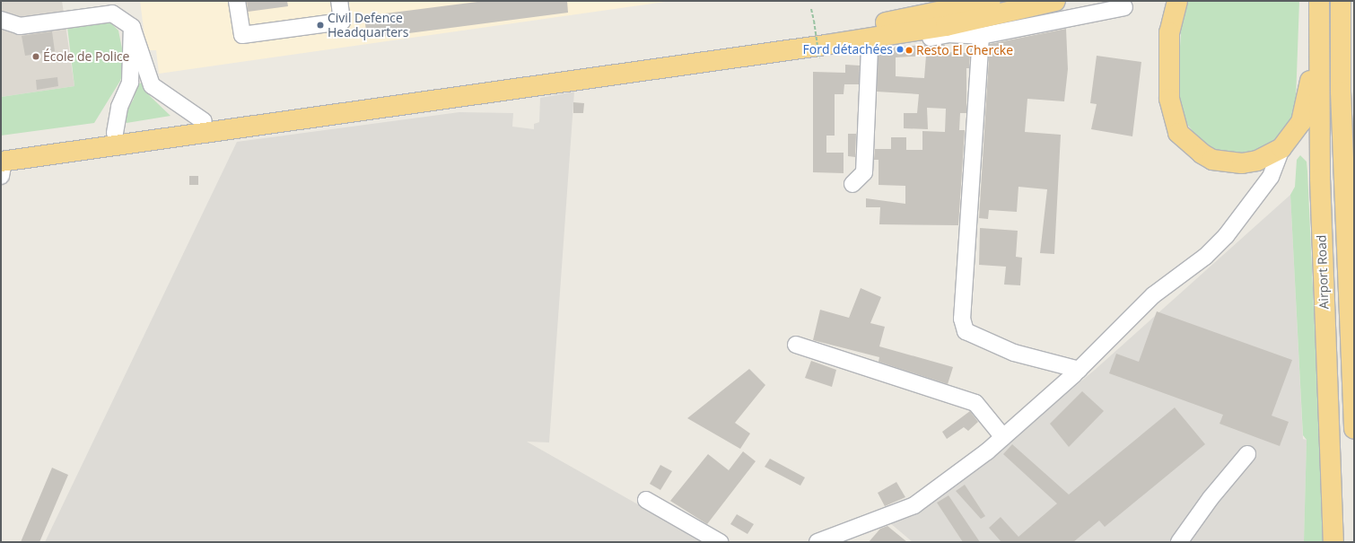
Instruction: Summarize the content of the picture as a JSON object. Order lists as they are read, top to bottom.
{
  "streets": {
    "highway": ["Airport Road"]
  },
  "places": [
    "Civil Defence Headquarters",
    "Ford détachées",
    "Resto El Chercke",
    "École de Police"
  ]
}
